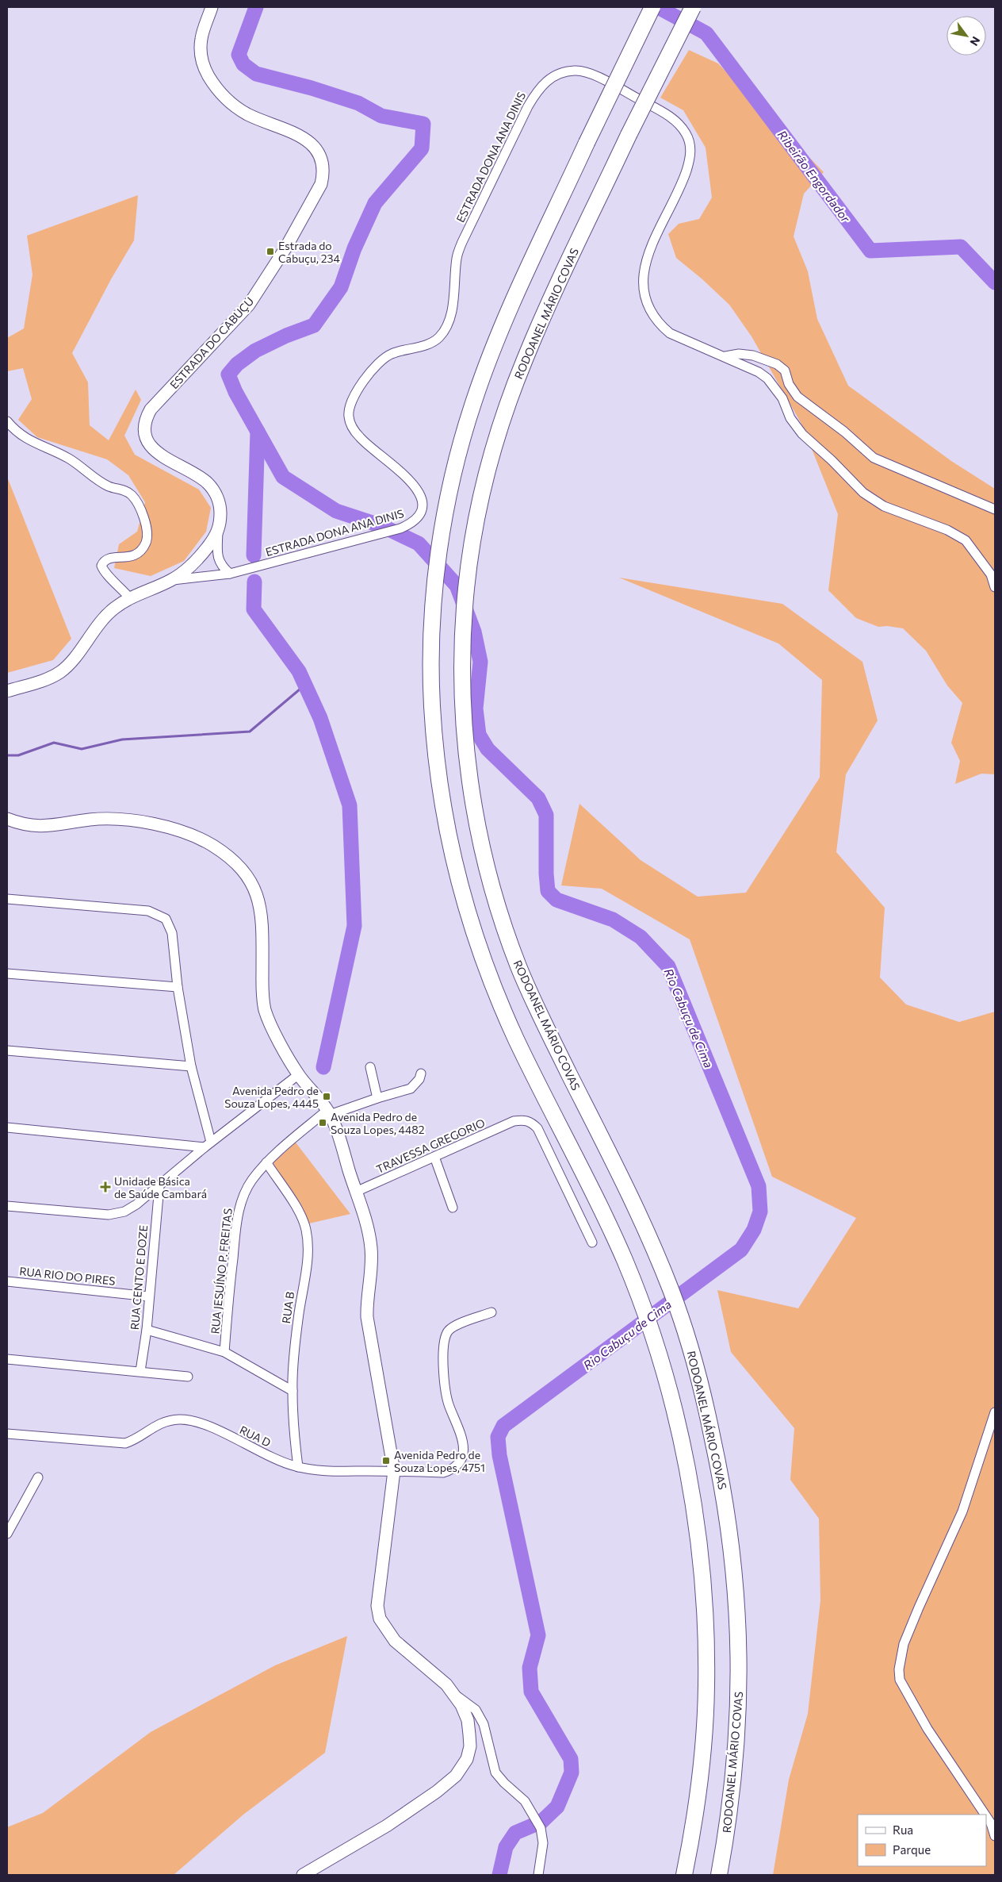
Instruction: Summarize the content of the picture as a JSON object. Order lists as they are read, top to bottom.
{
  "streets": {
    "highway": ["RODOANEL MÁRIO COVAS"],
    "main road": ["ESTRADA DO CABUÇU"],
    "street": [
      "ESTRADA DONA ANA DINIS",
      "TRAVESSA GREGORIO",
      "RUA JESUÍNO P. FREITAS",
      "RUA RIO DO PIRES",
      "RUA CENTO E DOZE",
      "RUA B",
      "RUA D"
    ]
  },
  "crossings": [
    ["RUA JESUÍNO P. FREITAS", "RUA B"],
    ["RUA RIO DO PIRES", "RUA CENTO E DOZE"],
    ["RUA B", "RUA D"]
  ],
  "water": ["Ribeirão Engordador", "Rio Cabuçu de Cima"],
  "places": {
    "transit": [
      "Estrada do Cabuçu, 234",
      "Avenida Pedro de Souza Lopes, 4445",
      "Avenida Pedro de Souza Lopes, 4482",
      "Avenida Pedro de Souza Lopes, 4751"
    ],
    "health": ["Unidade Básica de Saúde Cambará"]
  },
  "legend": ["Rua", "Parque"],
  "north": "bottom right"
}
